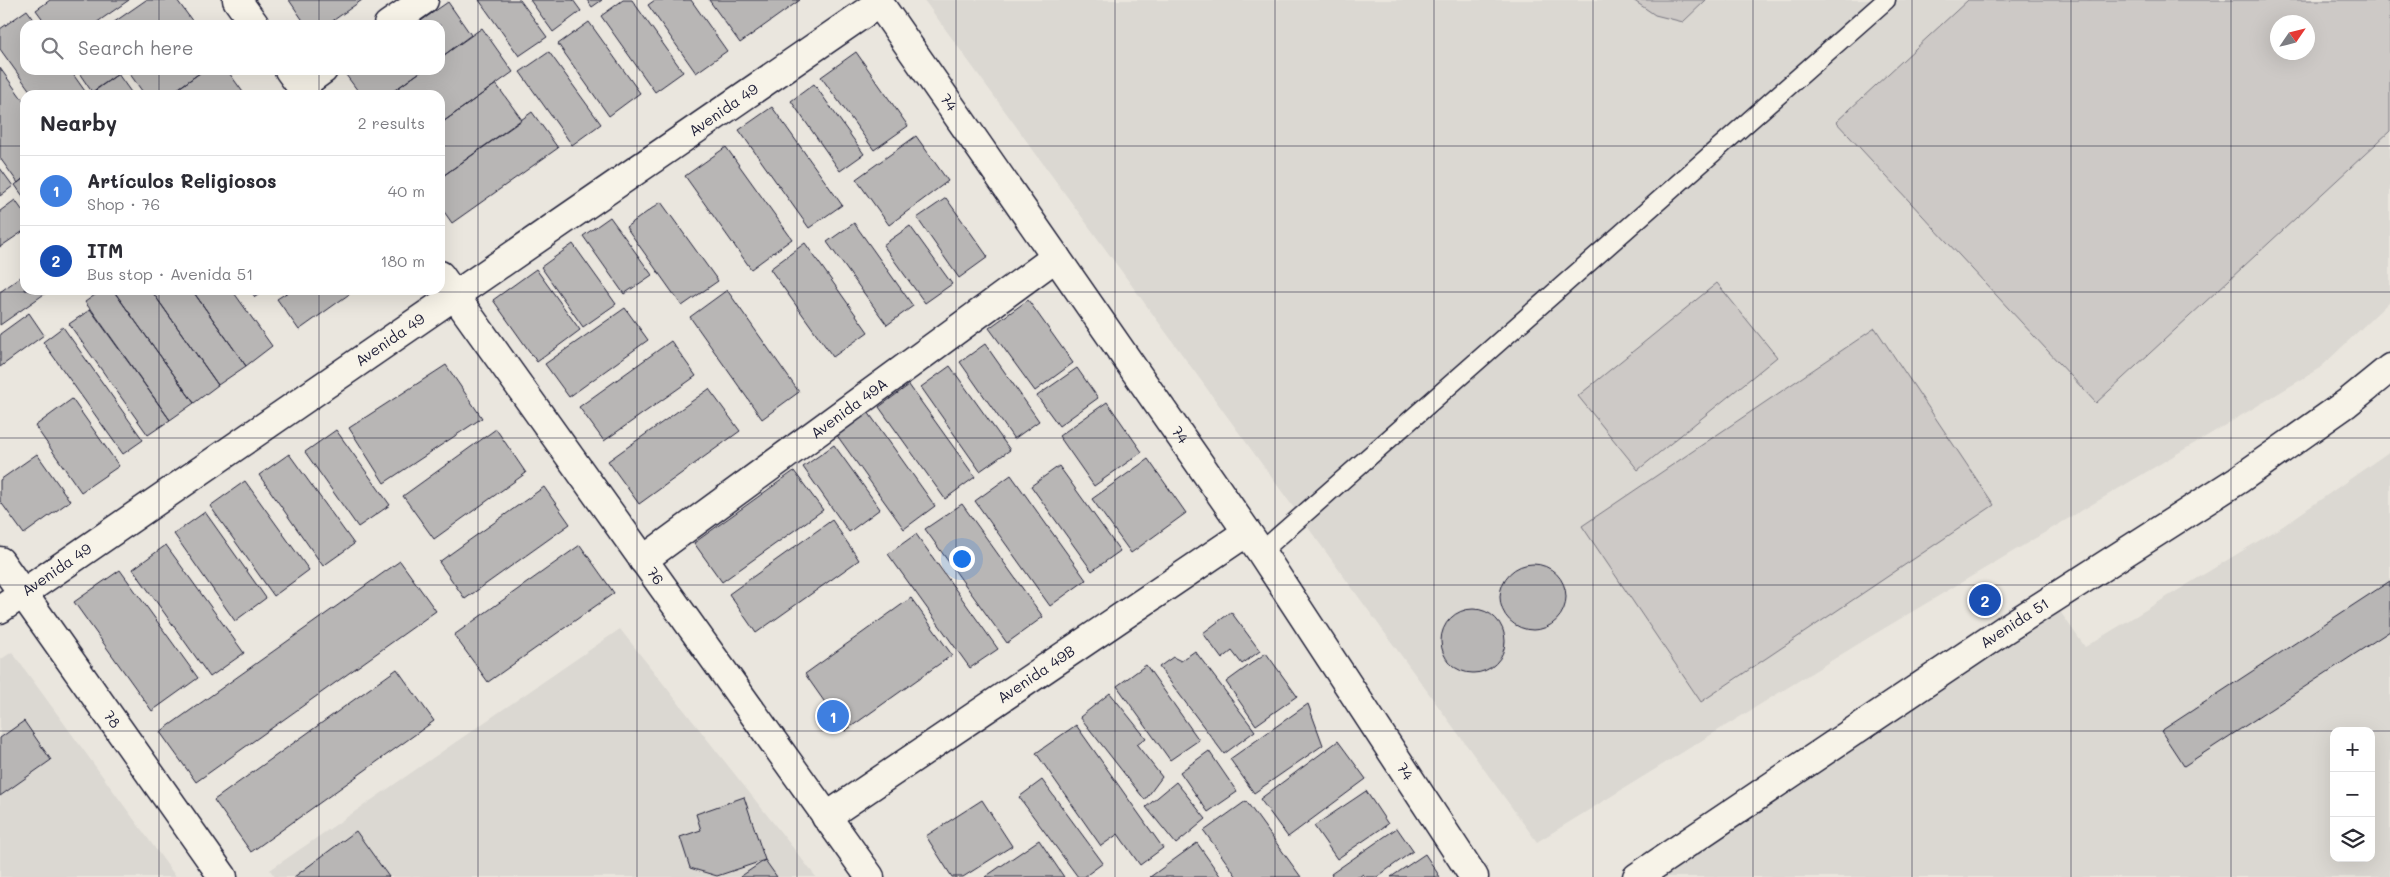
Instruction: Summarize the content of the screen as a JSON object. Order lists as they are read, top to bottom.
{
  "streets": {
    "street": [
      "74",
      "Avenida 49",
      "Avenida 49A",
      "76",
      "Avenida 51",
      "Avenida 49B",
      "78"
    ]
  },
  "crossings": [
    ["74", "Avenida 49"],
    ["74", "Avenida 49A"],
    ["74", "Avenida 49B"],
    ["Avenida 49", "76"],
    ["Avenida 49", "78"],
    ["Avenida 49A", "76"],
    ["76", "Avenida 49B"]
  ],
  "north": "top right",
  "page": {
    "search": "Search here",
    "heading": ["Nearby", "2 results"],
    "list": [
      {
        "mark": "1",
        "name": "Artículos Religiosos",
        "note": "Shop · 76",
        "value": "40 m"
      },
      {
        "mark": "2",
        "name": "ITM",
        "note": "Bus stop · Avenida 51",
        "value": "180 m"
      }
    ],
    "pins": ["2", "1"],
    "map_buttons": ["+", "−"]
  }
}
